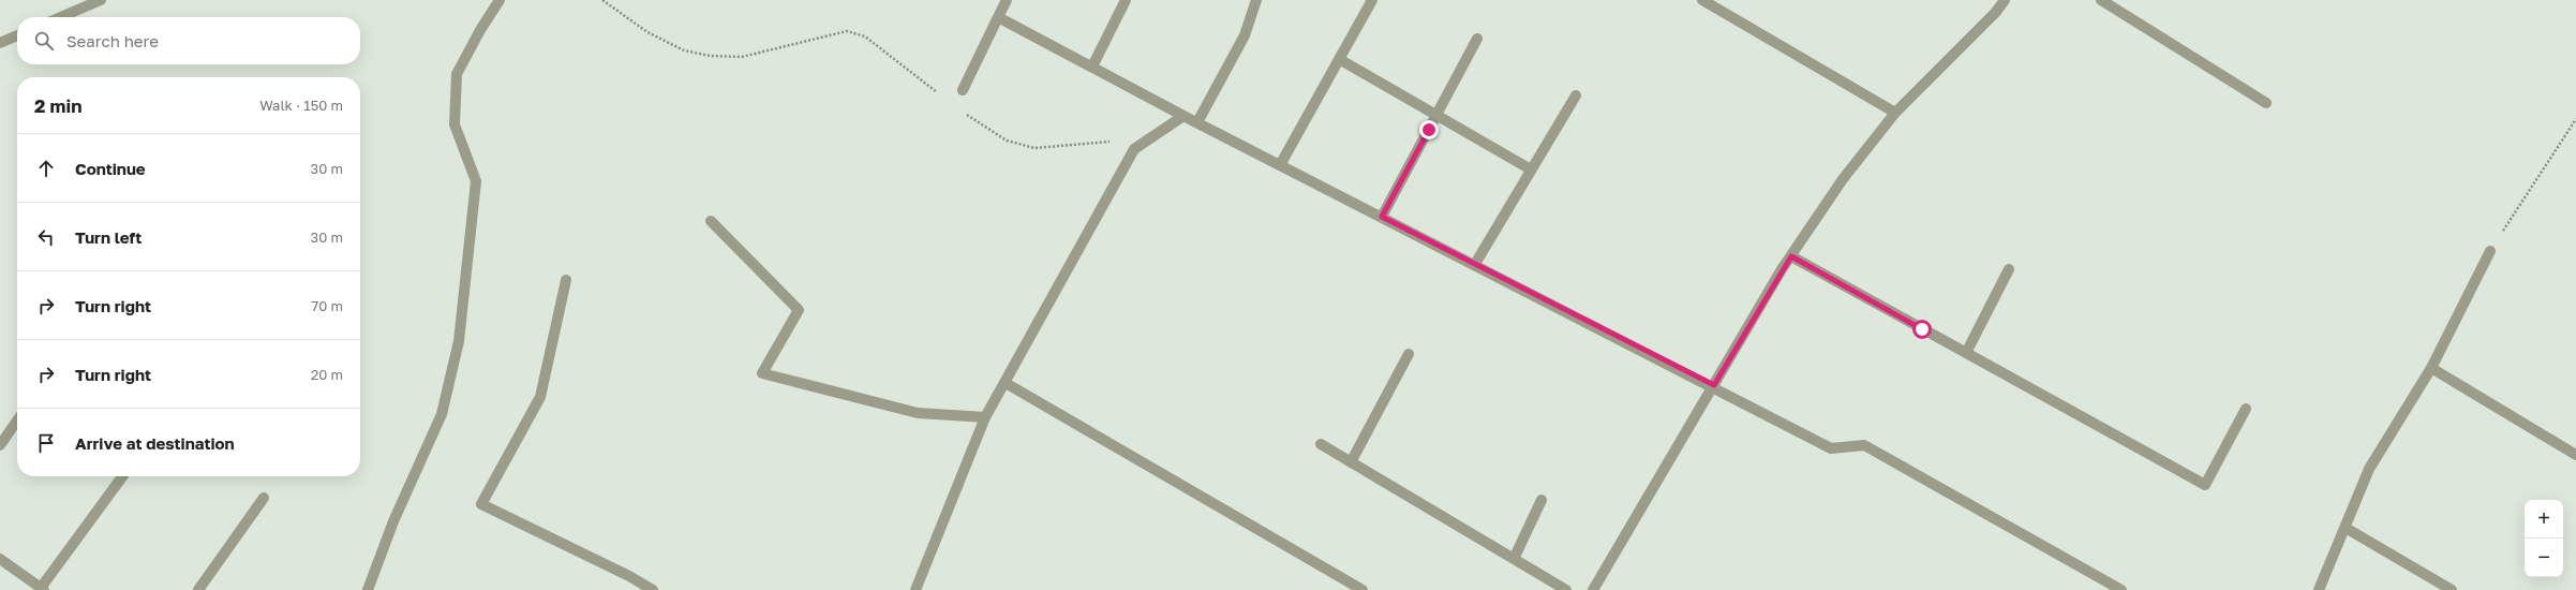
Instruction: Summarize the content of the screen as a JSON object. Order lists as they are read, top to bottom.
{
  "page": {
    "search": "Search here",
    "heading": ["2 min", "Walk · 150 m"],
    "list": [
      ["Continue", "30 m"],
      ["Turn left", "30 m"],
      ["Turn right", "70 m"],
      ["Turn right", "20 m"],
      "Arrive at destination"
    ],
    "map_buttons": ["+", "−"]
  }
}
